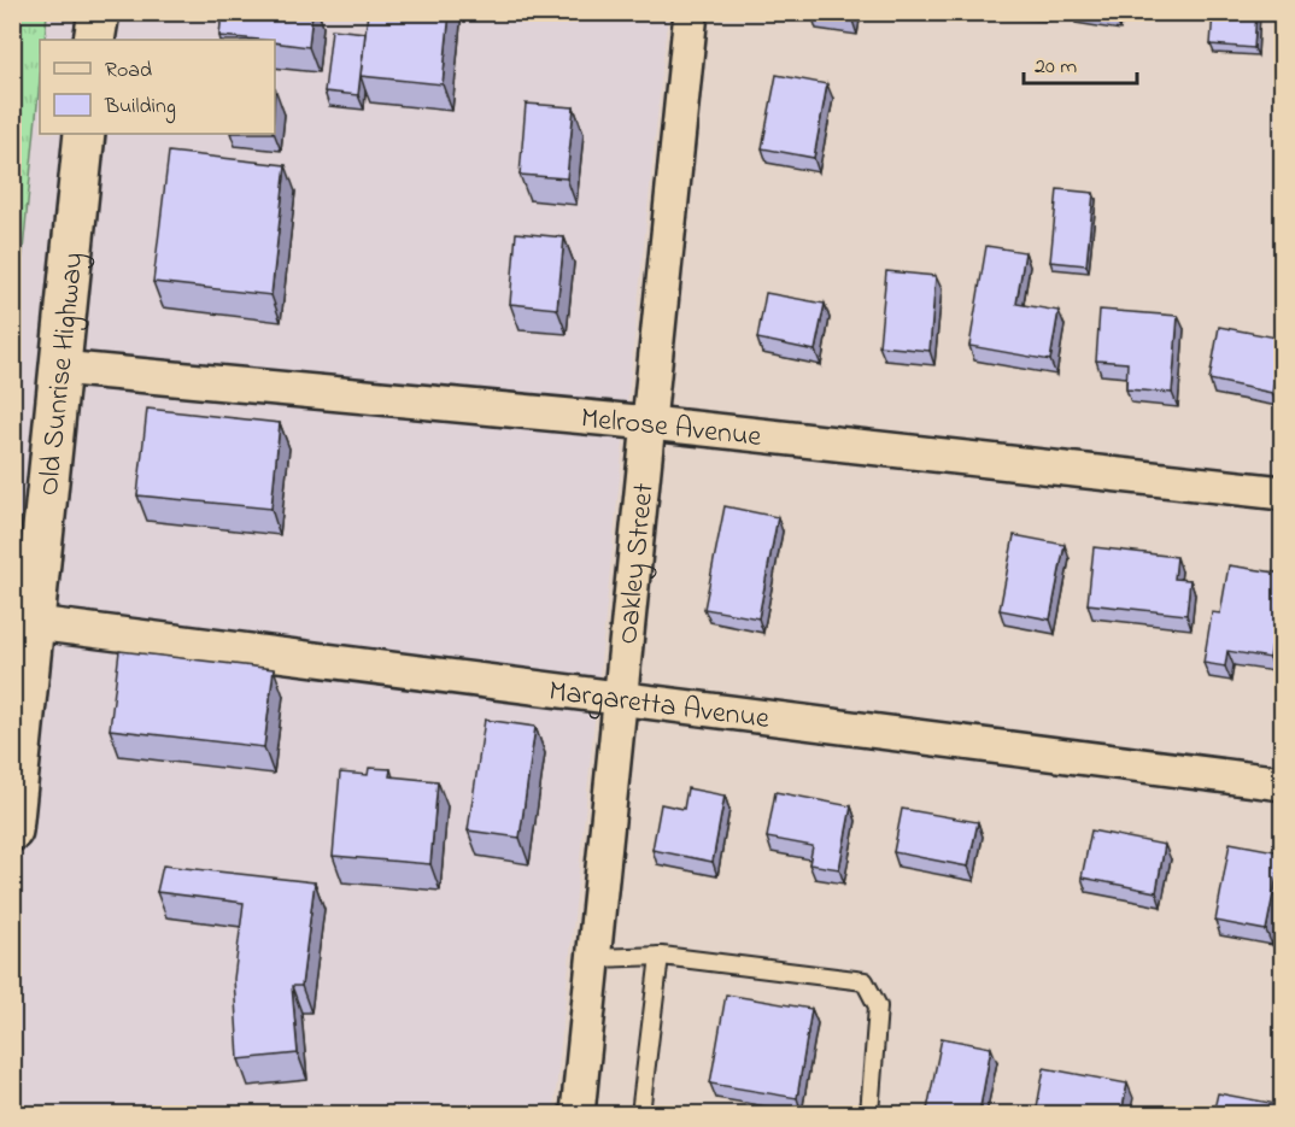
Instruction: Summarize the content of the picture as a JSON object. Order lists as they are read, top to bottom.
{
  "streets": {
    "main road": ["Old Sunrise Highway"],
    "street": ["Melrose Avenue", "Oakley Street", "Margaretta Avenue"]
  },
  "crossings": [
    ["Old Sunrise Highway", "Melrose Avenue"],
    ["Old Sunrise Highway", "Margaretta Avenue"],
    ["Melrose Avenue", "Oakley Street"],
    ["Oakley Street", "Margaretta Avenue"]
  ],
  "legend": ["Road", "Building"],
  "scale_bar": "20 m"
}
